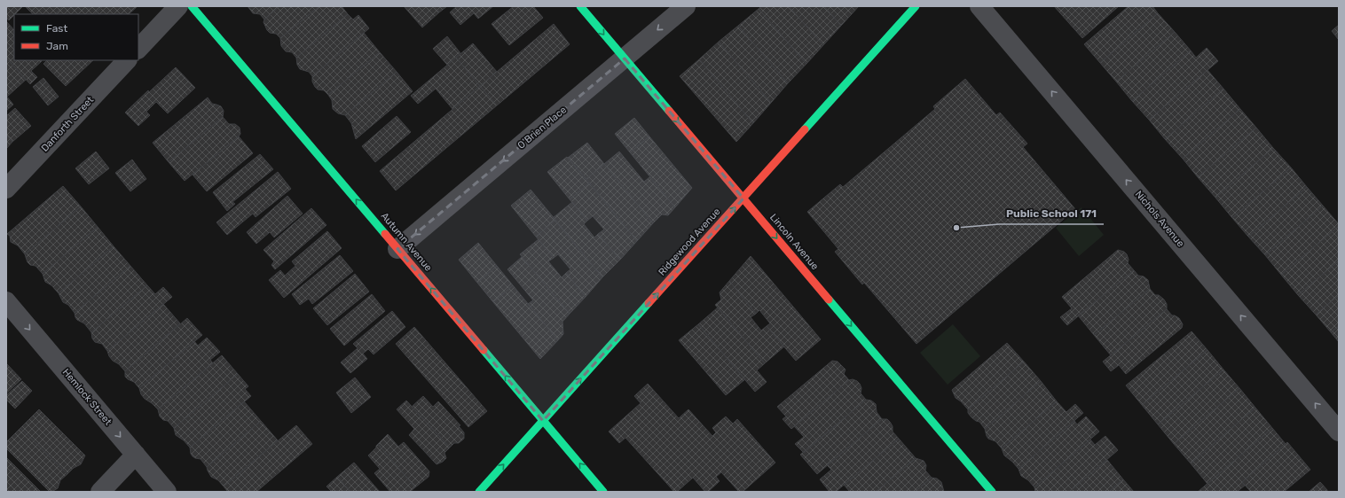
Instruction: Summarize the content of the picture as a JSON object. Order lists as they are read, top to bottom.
{
  "streets": {
    "street": [
      "Danforth Street",
      "O'Brien Place",
      "Nichols Avenue",
      "Autumn Avenue",
      "Ridgewood Avenue",
      "Lincoln Avenue",
      "Hemlock Street"
    ]
  },
  "crossings": [
    ["O'Brien Place", "Autumn Avenue"],
    ["O'Brien Place", "Lincoln Avenue"],
    ["Autumn Avenue", "Ridgewood Avenue"],
    ["Ridgewood Avenue", "Lincoln Avenue"]
  ],
  "one_way": [
    "O'Brien Place",
    "Nichols Avenue",
    "Autumn Avenue",
    "Ridgewood Avenue",
    "Lincoln Avenue",
    "Hemlock Street"
  ],
  "places": ["Public School 171"],
  "legend": ["Fast", "Jam"]
}
